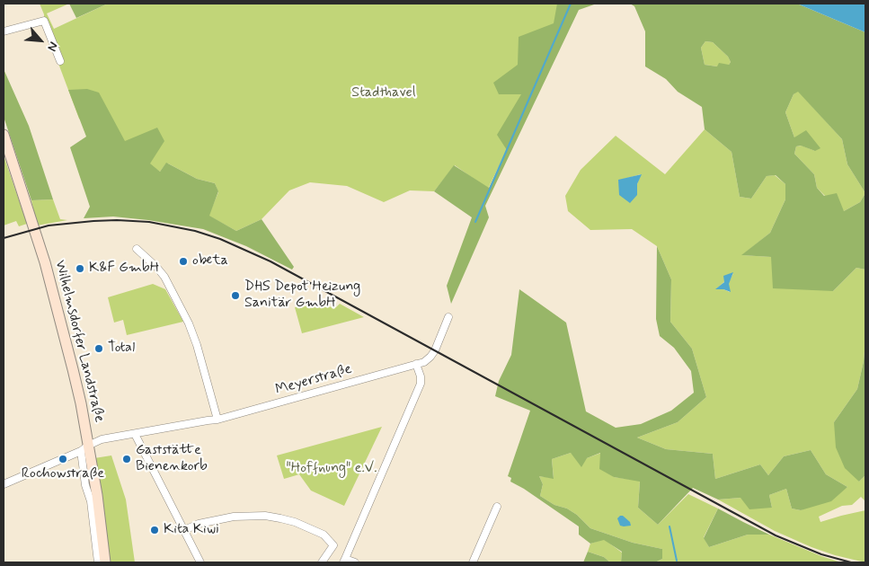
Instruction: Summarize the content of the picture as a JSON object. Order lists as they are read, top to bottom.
{
  "streets": {
    "main road": ["Wilhelmsdorfer Landstraße"],
    "street": ["Meyerstraße"]
  },
  "crossings": [
    ["Wilhelmsdorfer Landstraße", "Meyerstraße"]
  ],
  "parks": ["Stadthavel", "\"Hoffnung\" e.V."],
  "places": [
    "obeta",
    "K&F GmbH",
    "DHS Depot Heizung Sanitär GmbH",
    "Total",
    "Rochowstraße",
    "Gaststätte Bienenkorb",
    "Kita Kiwi"
  ],
  "north": "bottom right"
}
